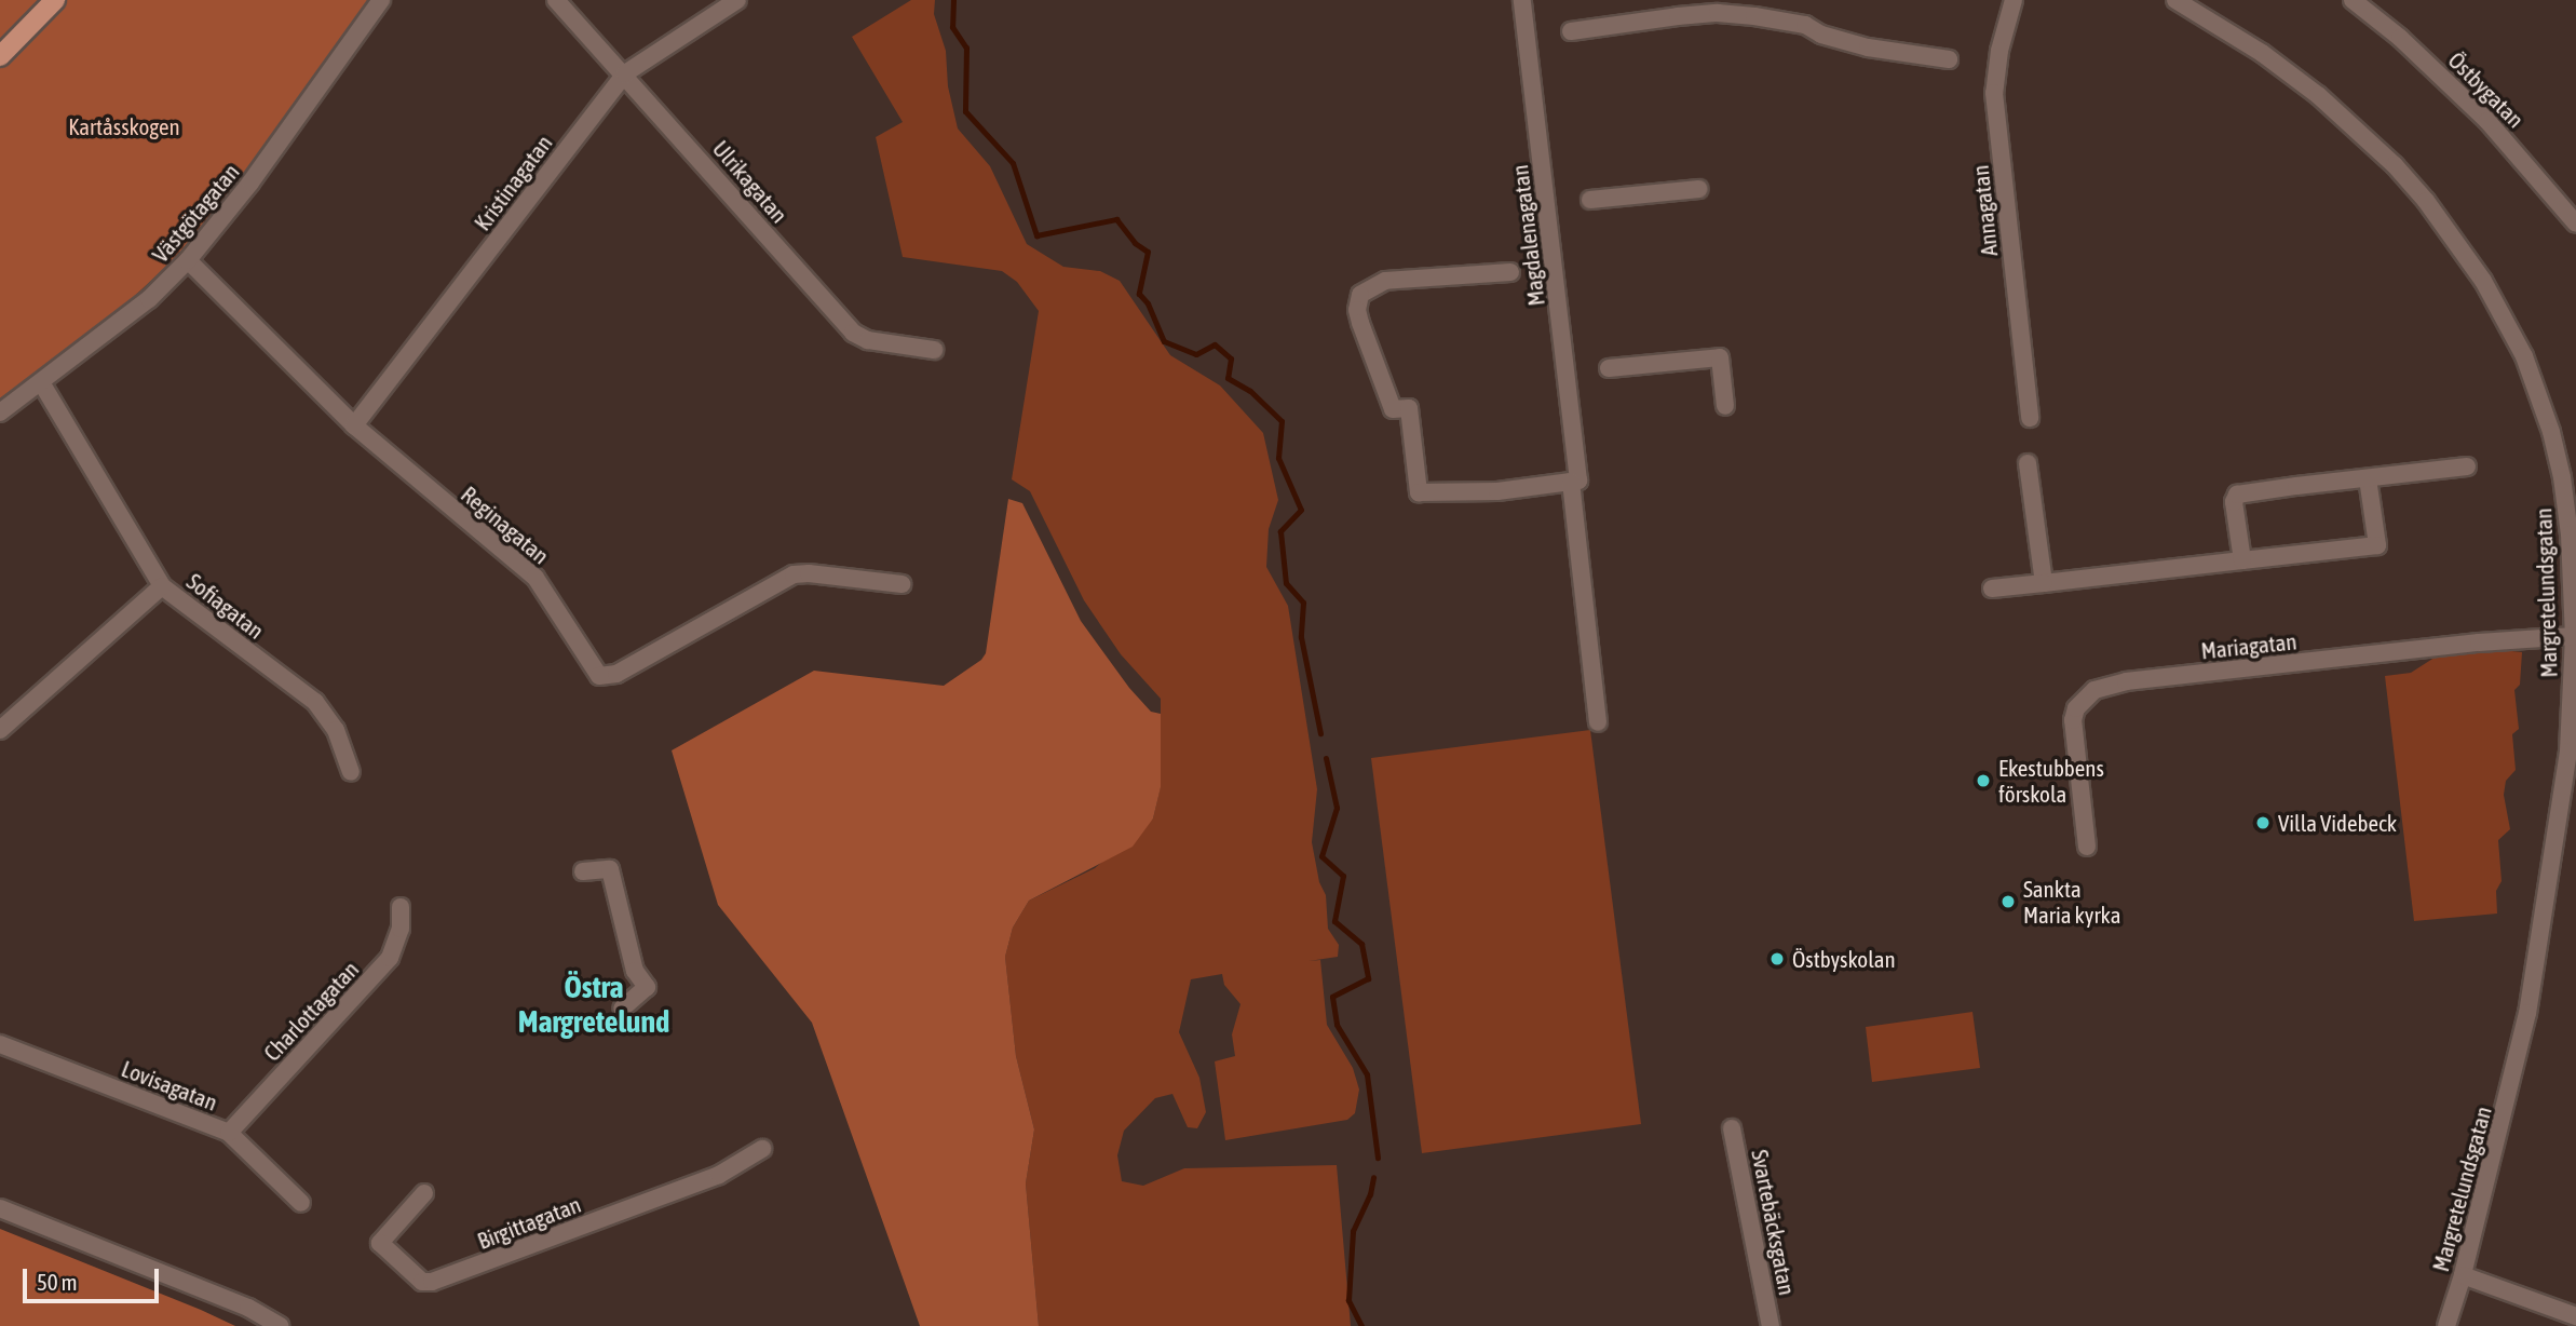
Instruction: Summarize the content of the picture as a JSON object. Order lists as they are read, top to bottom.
{
  "streets": {
    "street": [
      "Östbygatan",
      "Ulrikagatan",
      "Kristinagatan",
      "Annagatan",
      "Västgötagatan",
      "Magdalenagatan",
      "Reginagatan",
      "Margretelundsgatan",
      "Sofiagatan",
      "Mariagatan",
      "Charlottagatan",
      "Lovisagatan",
      "Birgittagatan",
      "Svartebäcksgatan"
    ]
  },
  "crossings": [
    ["Ulrikagatan", "Kristinagatan"],
    ["Kristinagatan", "Reginagatan"],
    ["Västgötagatan", "Reginagatan"],
    ["Västgötagatan", "Sofiagatan"],
    ["Margretelundsgatan", "Mariagatan"],
    ["Charlottagatan", "Lovisagatan"]
  ],
  "districts": ["Östra Margretelund"],
  "parks": ["Kartåsskogen"],
  "places": [
    "Ekestubbens förskola",
    "Villa Videbeck",
    "Sankta Maria kyrka",
    "Östbyskolan"
  ],
  "scale_bar": "50 m"
}
